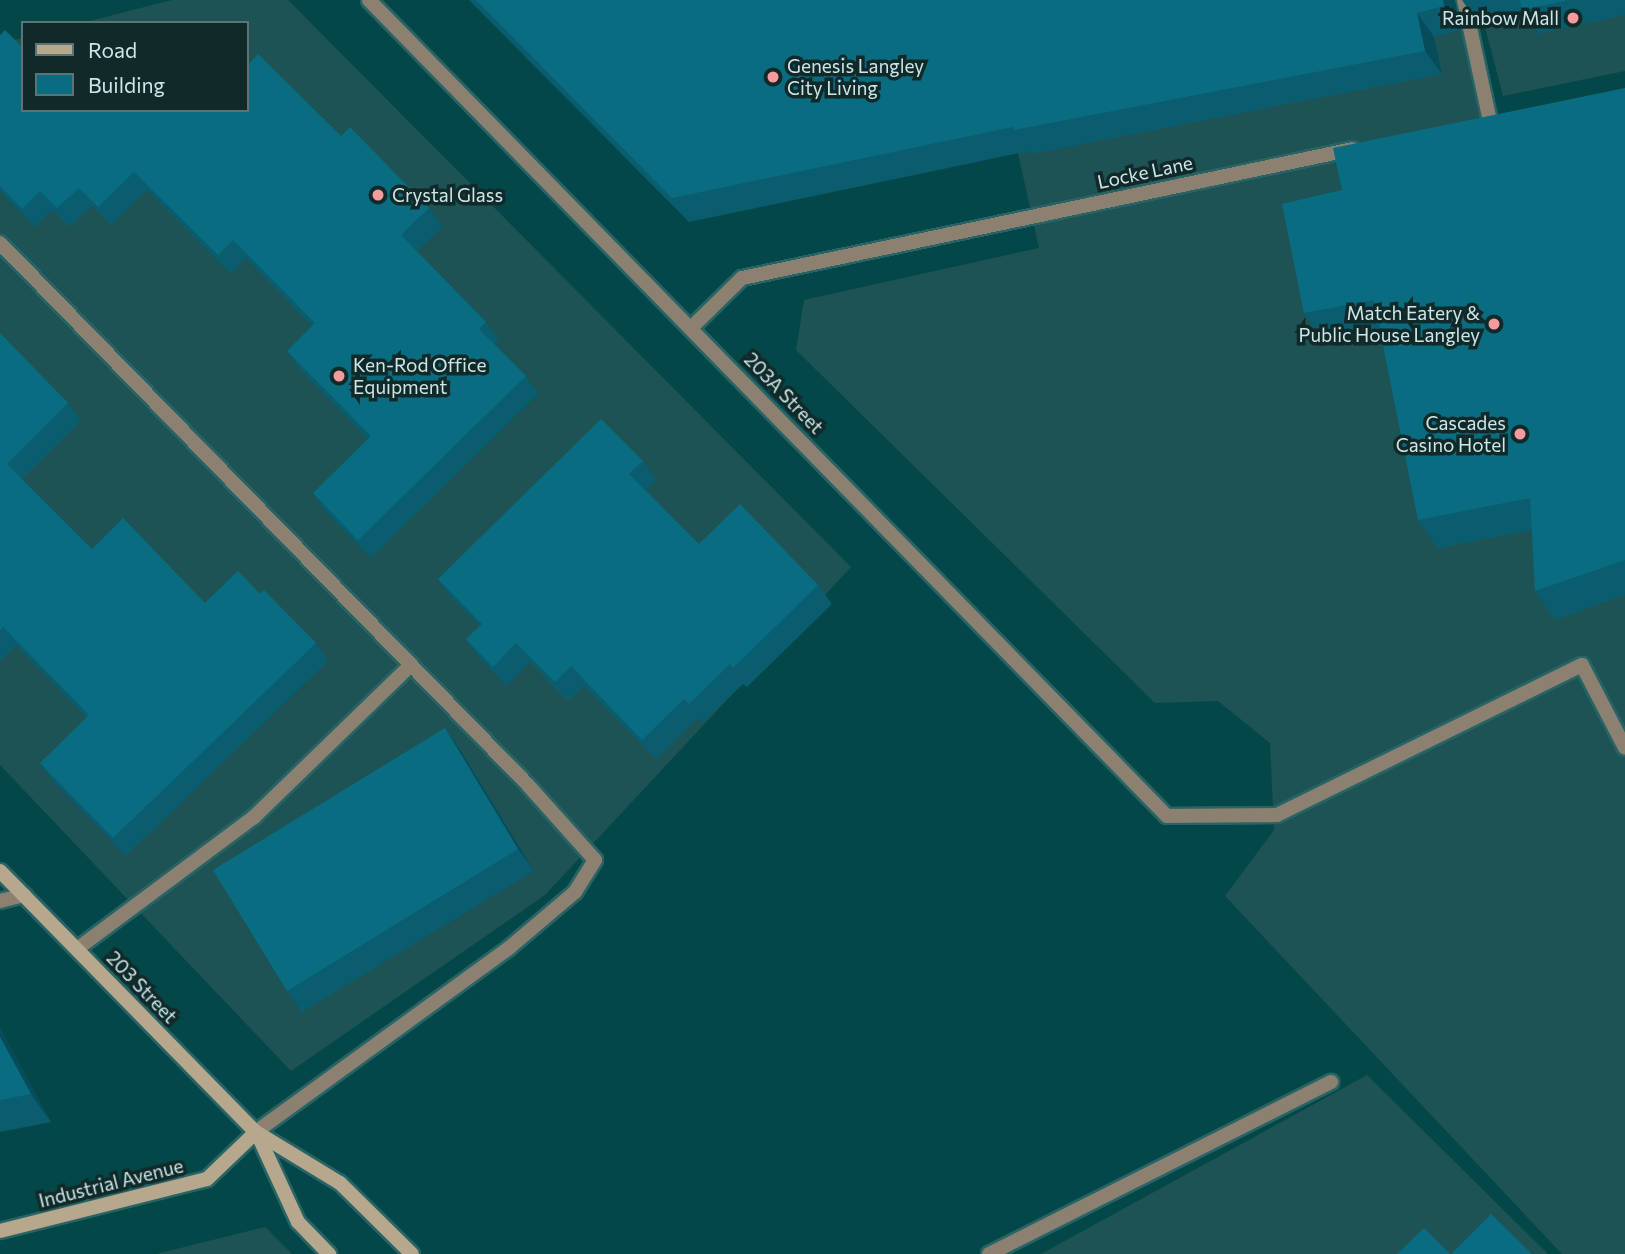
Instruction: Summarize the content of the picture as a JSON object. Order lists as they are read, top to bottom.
{
  "streets": {
    "main road": ["203 Street", "Industrial Avenue"],
    "street": ["Locke Lane", "203A Street"]
  },
  "crossings": [
    ["Locke Lane", "203A Street"],
    ["203 Street", "Industrial Avenue"]
  ],
  "places": [
    "Rainbow Mall",
    "Genesis Langley City Living",
    "Crystal Glass",
    "Match Eatery & Public House Langley",
    "Ken-Rod Office Equipment",
    "Cascades Casino Hotel"
  ],
  "legend": ["Road", "Building"]
}
